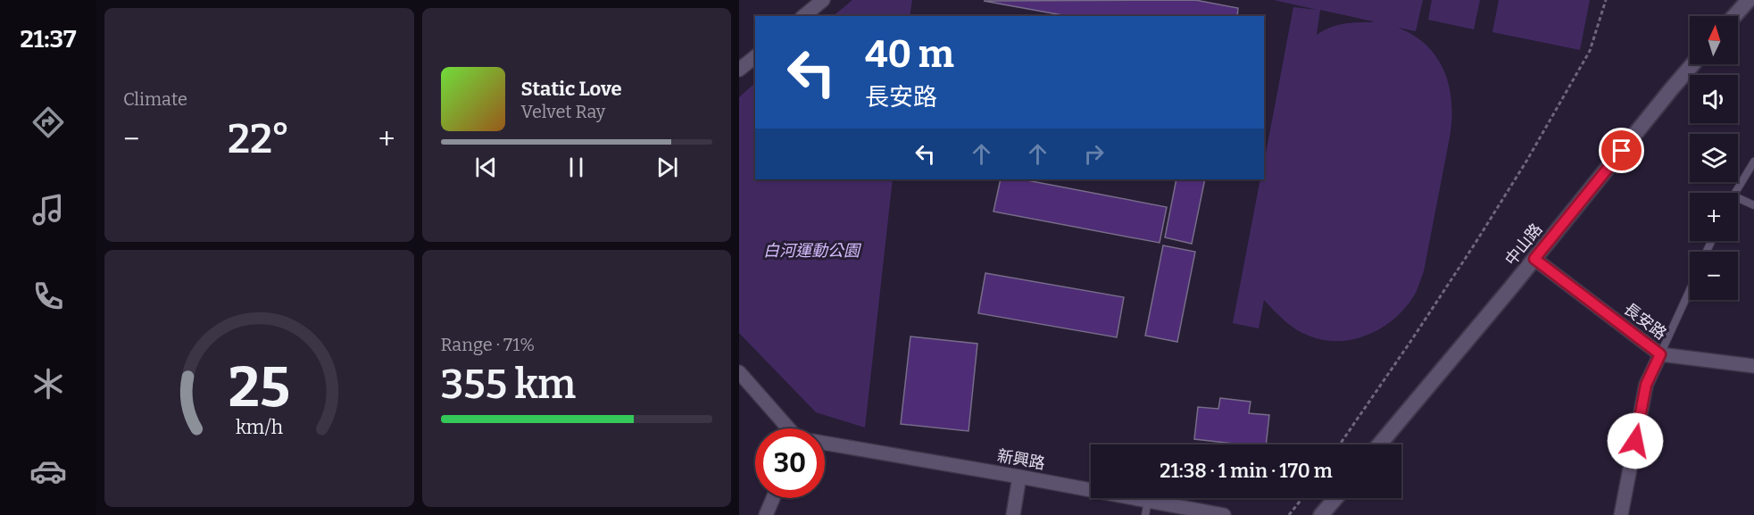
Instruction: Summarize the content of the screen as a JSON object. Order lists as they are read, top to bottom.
{
  "streets": {
    "street": ["中山路", "長安路", "新興路"]
  },
  "crossings": [
    ["中山路", "長安路"]
  ],
  "parks": ["白河運動公園"],
  "north": "top",
  "page": {
    "tabs": "21:37",
    "tile": [
      "Climate",
      ["Range · 71%", "355 km"]
    ],
    "map_buttons": ["+", "−"],
    "turn": ["40 m", "長安路"],
    "song": ["Static Love", "Velvet Ray"],
    "heat": ["−", "22°", "+"],
    "limit": "30",
    "trip": "21:38 · 1 min · 170 m",
    "gauge": ["25", "km/h"]
  }
}
